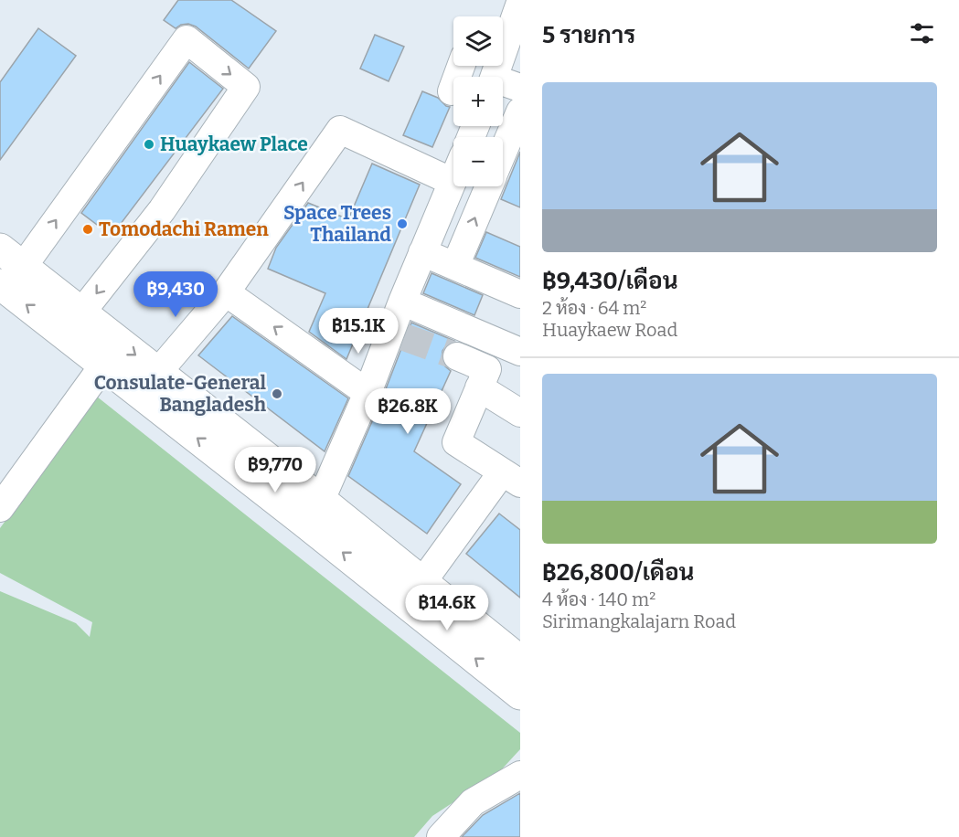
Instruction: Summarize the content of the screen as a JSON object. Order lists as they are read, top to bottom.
{
  "places": [
    "Huaykaew Place",
    "Space Trees Thailand",
    "Tomodachi Ramen",
    "Consulate-General Bangladesh"
  ],
  "page": {
    "heading": "5 รายการ",
    "map_buttons": ["+", "−"],
    "list": [
      {
        "name": "฿9,430/เดือน",
        "note": "2 ห้อง · 64 m² · Huaykaew Road"
      },
      {
        "name": "฿26,800/เดือน",
        "note": "4 ห้อง · 140 m² · Sirimangkalajarn Road"
      }
    ],
    "price": [
      "฿9,430",
      "฿15.1K",
      "฿26.8K",
      "฿9,770",
      "฿14.6K"
    ]
  }
}
